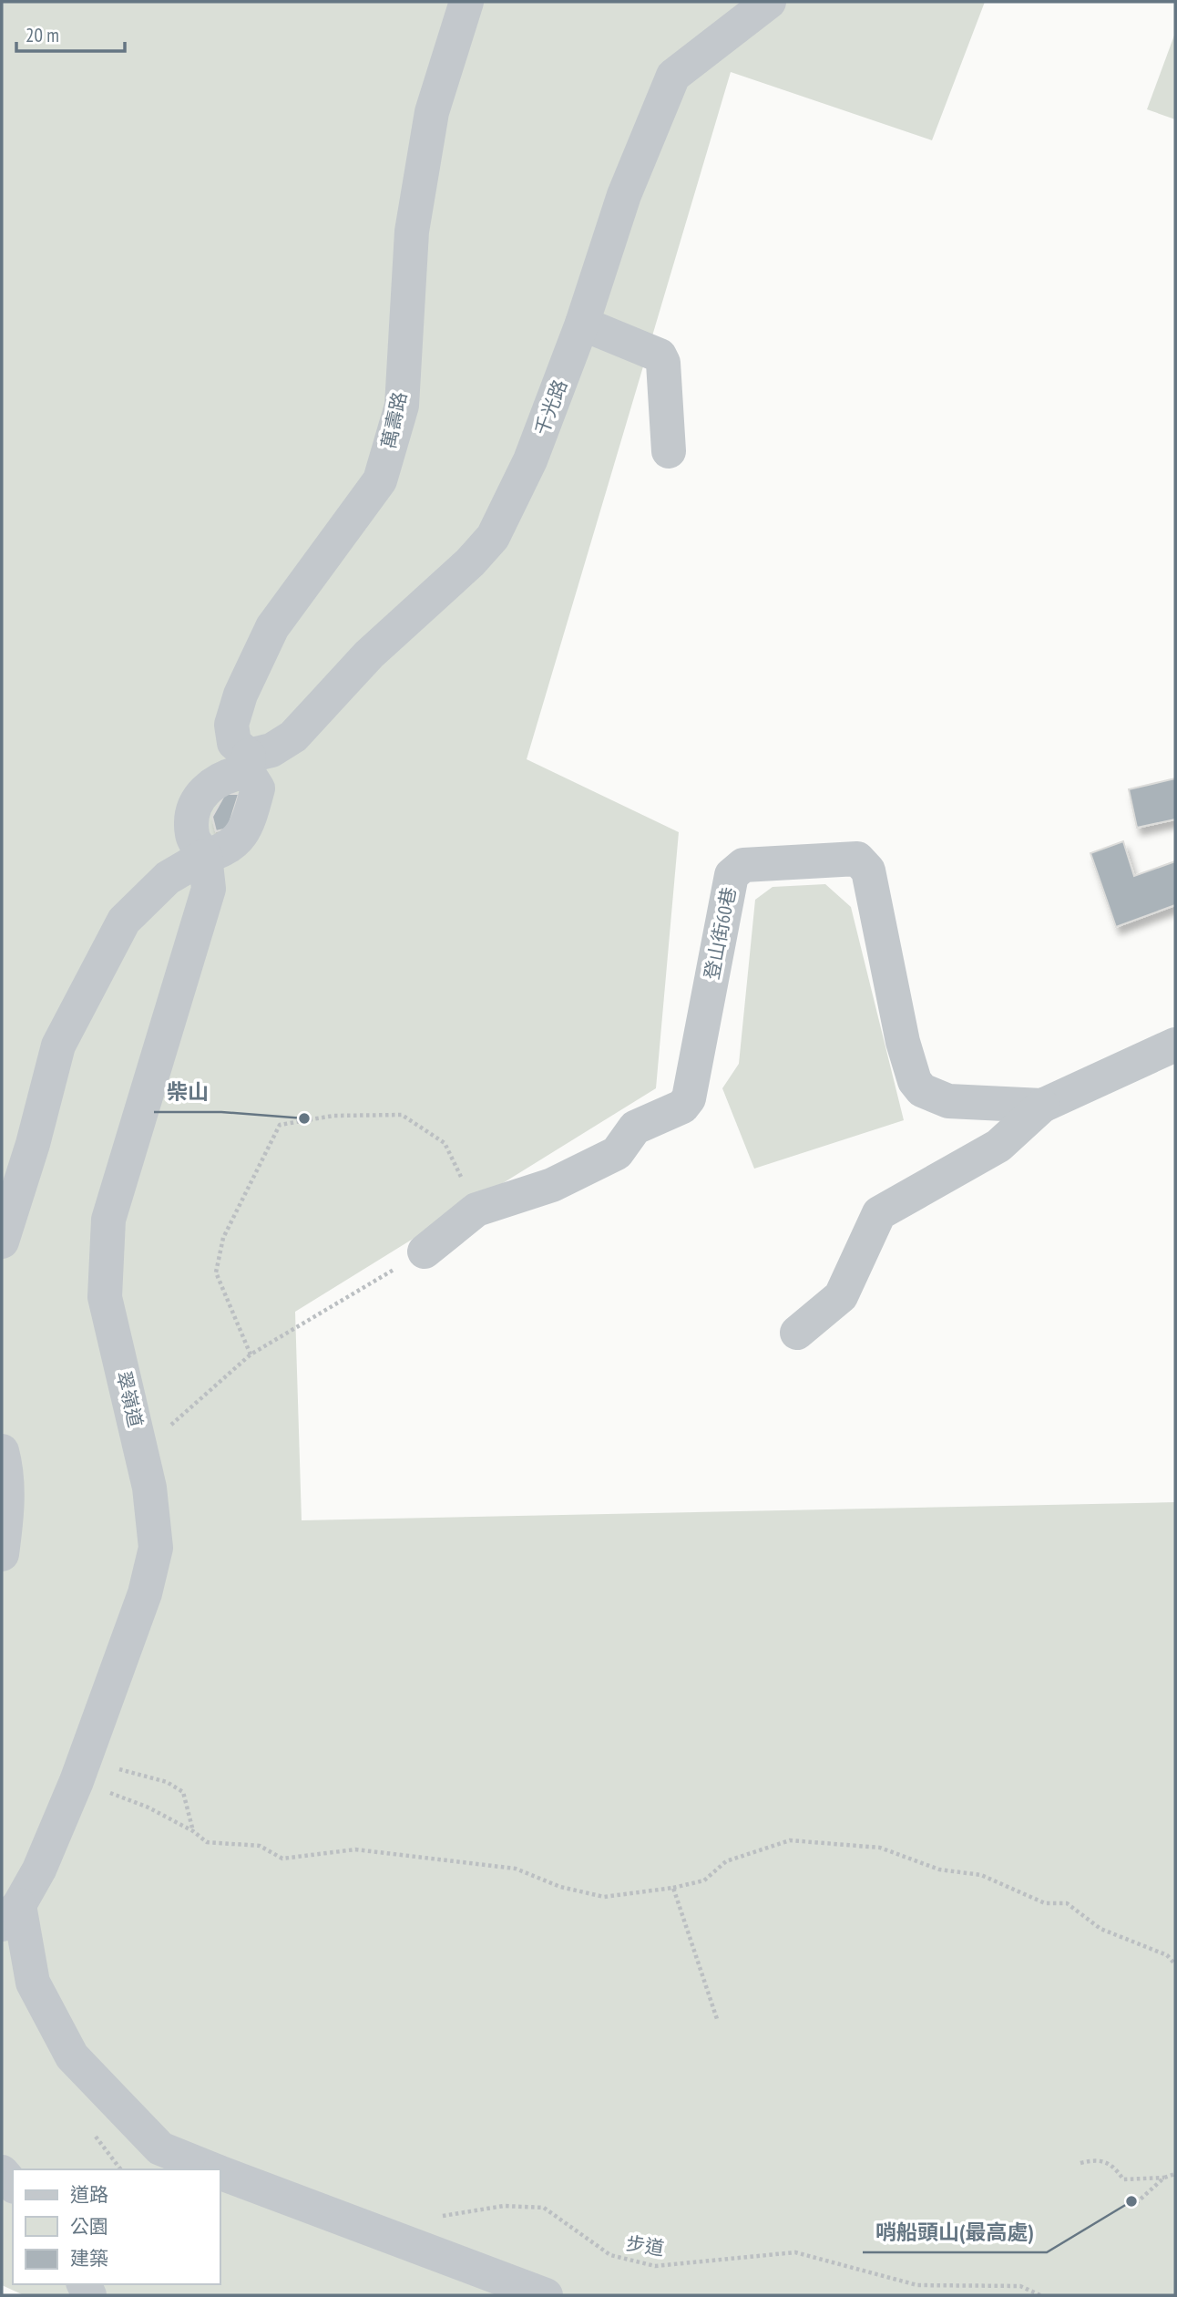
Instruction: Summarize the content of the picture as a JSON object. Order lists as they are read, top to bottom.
{
  "streets": {
    "street": [
      "千光路",
      "萬壽路",
      "登山街60巷",
      "翠嶺道"
    ],
    "path": ["步道"]
  },
  "crossings": [
    ["千光路", "萬壽路"],
    ["千光路", "翠嶺道"],
    ["萬壽路", "翠嶺道"]
  ],
  "places": ["柴山", "哨船頭山(最高處)"],
  "legend": ["道路", "公園", "建築"],
  "scale_bar": "20 m"
}
